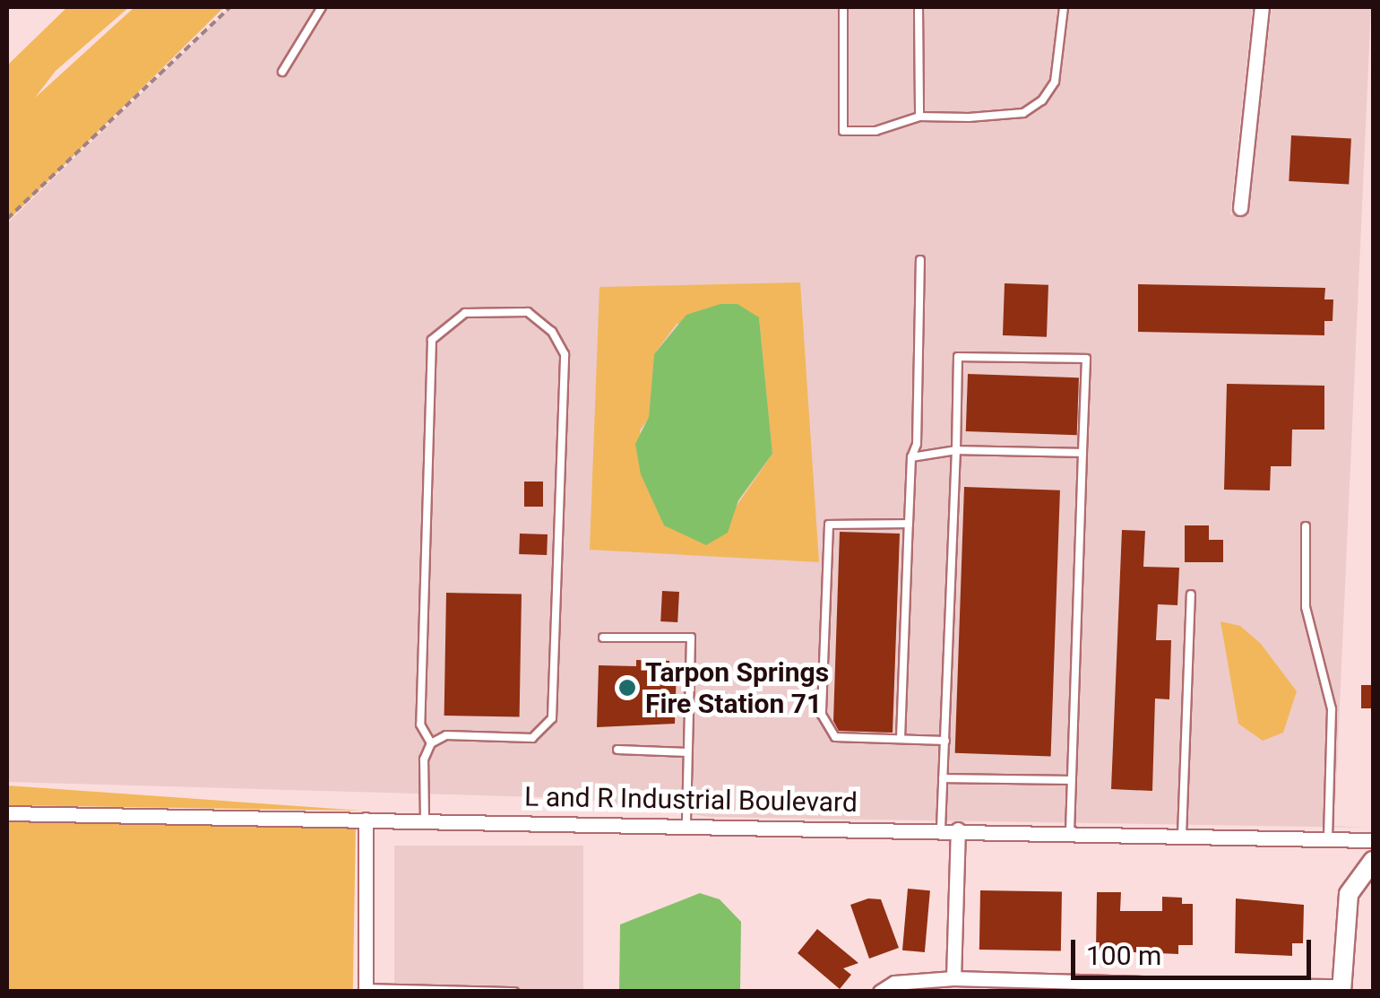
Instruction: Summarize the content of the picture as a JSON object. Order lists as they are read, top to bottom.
{
  "streets": {
    "street": ["L and R Industrial Boulevard"]
  },
  "places": ["Tarpon Springs Fire Station 71"],
  "scale_bar": "100 m"
}
